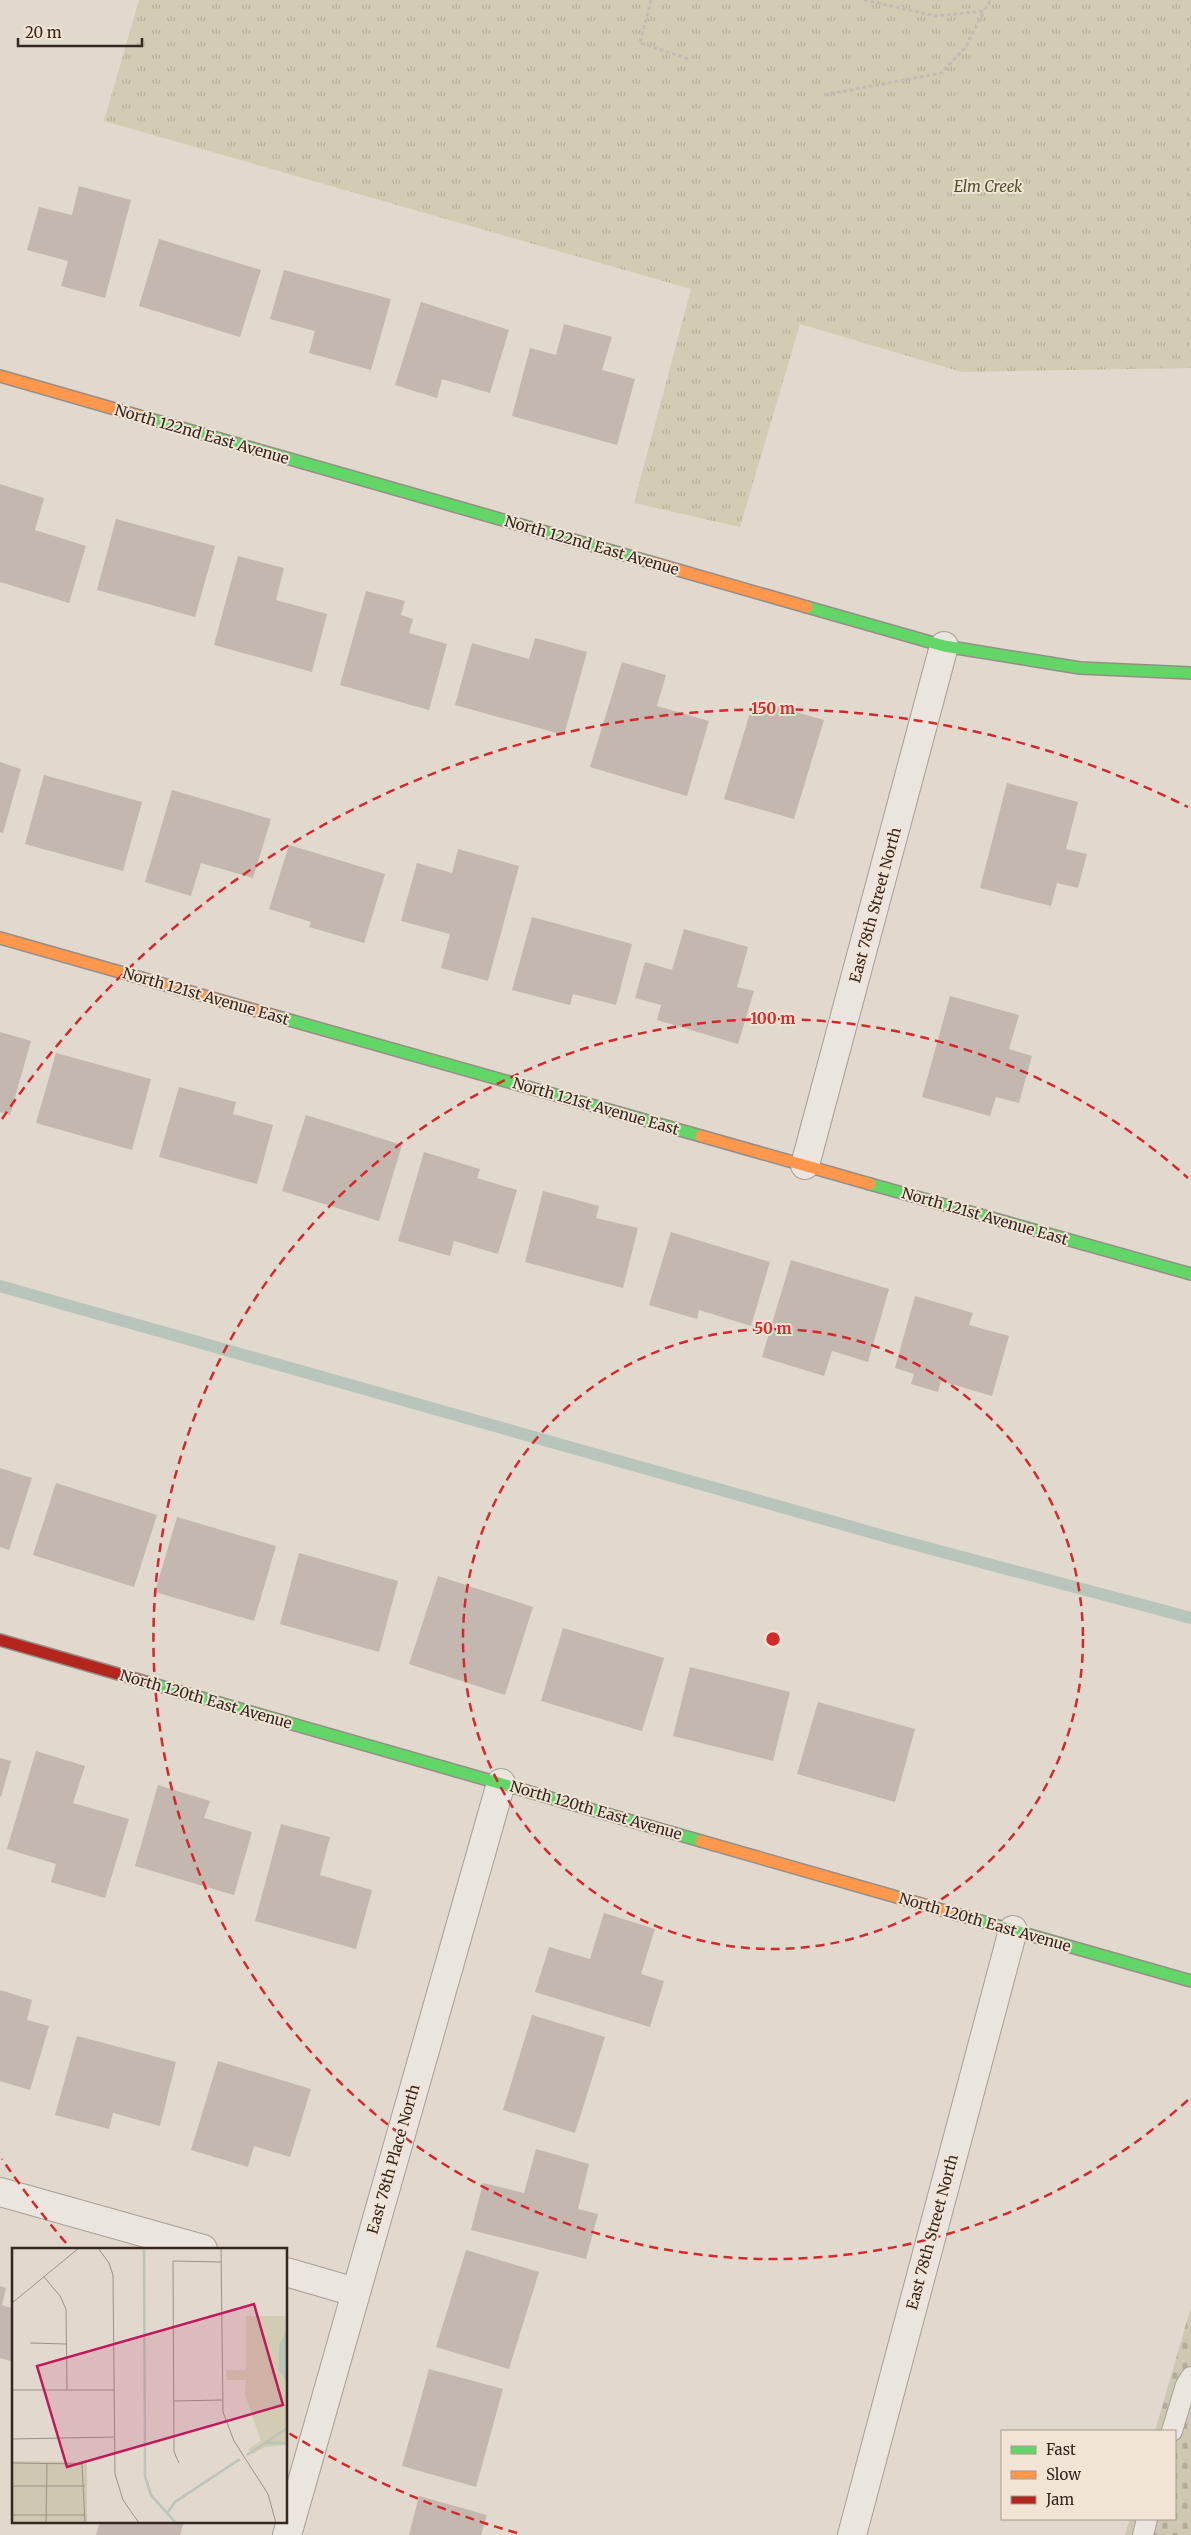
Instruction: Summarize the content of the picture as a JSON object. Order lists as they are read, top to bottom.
{
  "streets": {
    "street": [
      "North 122nd East Avenue",
      "East 78th Street North",
      "North 121st Avenue East",
      "North 120th East Avenue",
      "East 78th Place North"
    ]
  },
  "crossings": [
    ["North 122nd East Avenue", "East 78th Street North"],
    ["East 78th Street North", "North 121st Avenue East"],
    ["East 78th Street North", "North 120th East Avenue"],
    ["North 120th East Avenue", "East 78th Place North"]
  ],
  "parks": ["Elm Creek"],
  "legend": ["Fast", "Slow", "Jam"],
  "scale_bar": "20 m",
  "rings": ["150 m", "100 m", "50 m"]
}
